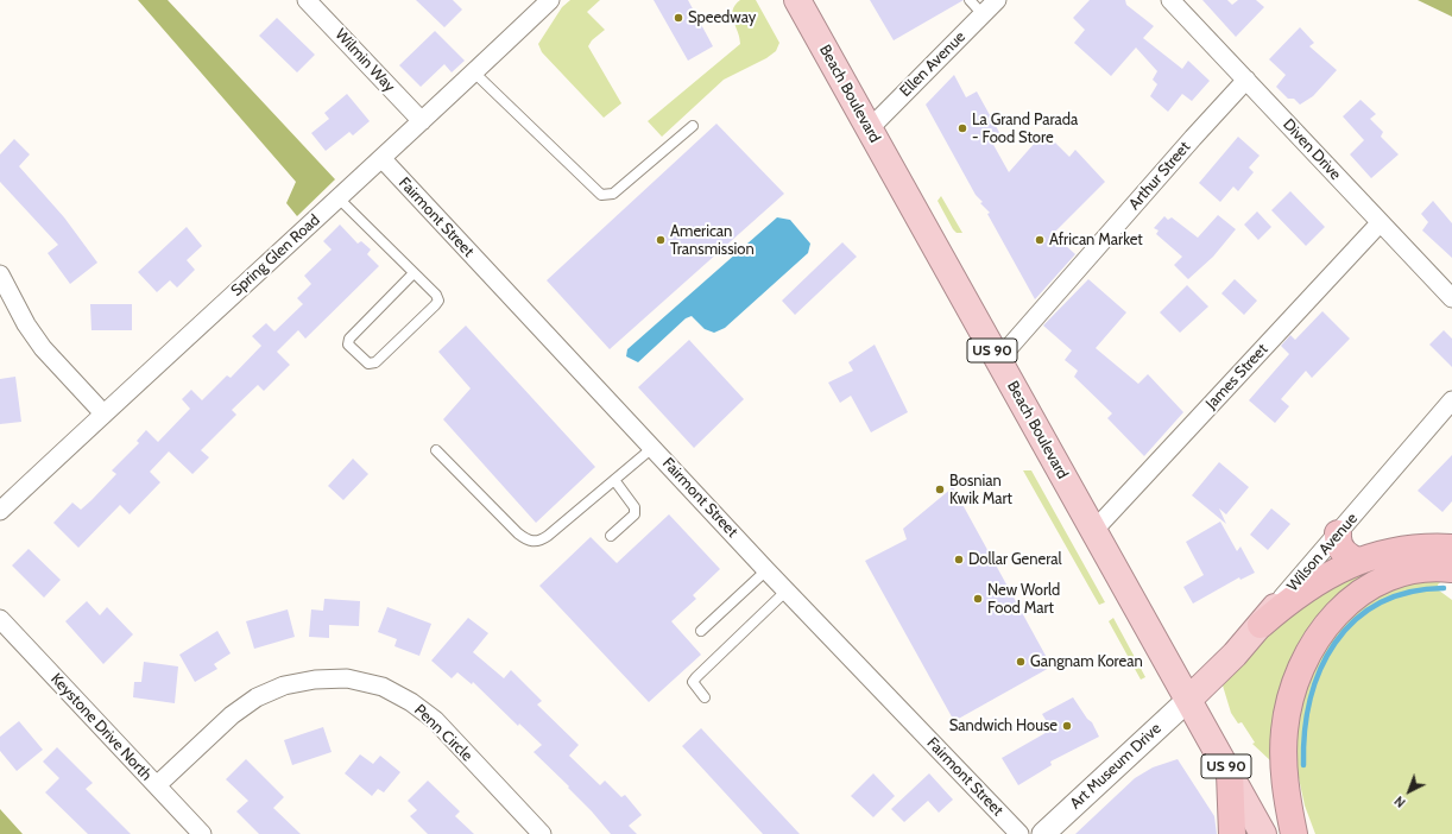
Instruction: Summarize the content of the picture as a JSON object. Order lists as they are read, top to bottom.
{
  "streets": {
    "highway": ["Beach Boulevard", "US 90", "Wilson Avenue"],
    "street": [
      "Wilmin Way",
      "Ellen Avenue",
      "Diven Drive",
      "Arthur Street",
      "Fairmont Street",
      "Spring Glen Road",
      "James Street",
      "Keystone Drive North",
      "Penn Circle",
      "Art Museum Drive"
    ]
  },
  "crossings": [
    ["Wilmin Way", "Spring Glen Road"],
    ["Ellen Avenue", "Beach Boulevard"],
    ["Beach Boulevard", "Arthur Street"],
    ["Beach Boulevard", "James Street"],
    ["Beach Boulevard", "Wilson Avenue"],
    ["Beach Boulevard", "Art Museum Drive"],
    ["Diven Drive", "Arthur Street"],
    ["Diven Drive", "James Street"],
    ["Fairmont Street", "Spring Glen Road"],
    ["Wilson Avenue", "Art Museum Drive"],
    ["Keystone Drive North", "Penn Circle"]
  ],
  "places": [
    "Speedway",
    "La Grand Parada - Food Store",
    "American Transmission",
    "African Market",
    "Bosnian Kwik Mart",
    "Dollar General",
    "New World Food Mart",
    "Gangnam Korean",
    "Sandwich House"
  ],
  "north": "bottom left"
}
